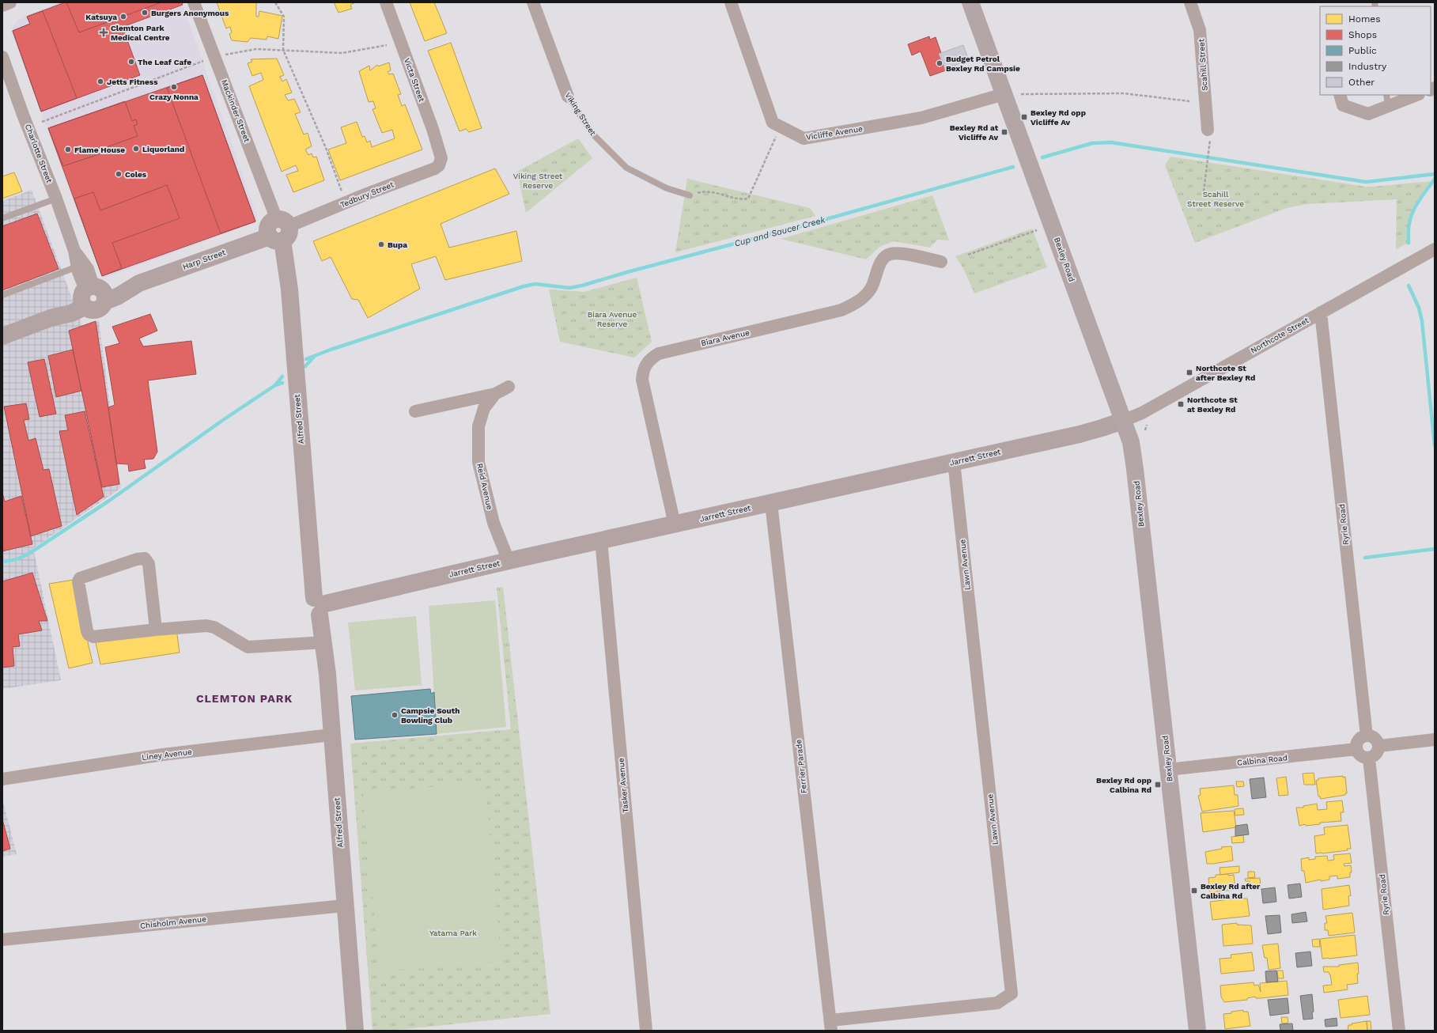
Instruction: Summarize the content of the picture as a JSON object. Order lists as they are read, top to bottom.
{
  "streets": {
    "main road": ["Bexley Road"],
    "street": [
      "Scahill Street",
      "Victa Street",
      "Mackinder Street",
      "Viking Street",
      "Vicliffe Avenue",
      "Charlotte Street",
      "Tedbury Street",
      "Harp Street",
      "Northcote Street",
      "Biara Avenue",
      "Alfred Street",
      "Jarrett Street",
      "Reid Avenue",
      "Ryrie Road",
      "Lawn Avenue",
      "Liney Avenue",
      "Calbina Road",
      "Ferrier Parade",
      "Tasker Avenue",
      "Chisholm Avenue"
    ]
  },
  "crossings": [
    ["Victa Street", "Tedbury Street"],
    ["Mackinder Street", "Tedbury Street"],
    ["Mackinder Street", "Harp Street"],
    ["Mackinder Street", "Alfred Street"],
    ["Vicliffe Avenue", "Bexley Road"],
    ["Charlotte Street", "Harp Street"],
    ["Tedbury Street", "Harp Street"],
    ["Tedbury Street", "Alfred Street"],
    ["Harp Street", "Alfred Street"],
    ["Bexley Road", "Northcote Street"],
    ["Bexley Road", "Jarrett Street"],
    ["Bexley Road", "Calbina Road"],
    ["Northcote Street", "Jarrett Street"],
    ["Northcote Street", "Ryrie Road"],
    ["Biara Avenue", "Jarrett Street"],
    ["Alfred Street", "Jarrett Street"],
    ["Alfred Street", "Liney Avenue"],
    ["Alfred Street", "Chisholm Avenue"],
    ["Jarrett Street", "Reid Avenue"],
    ["Jarrett Street", "Lawn Avenue"],
    ["Jarrett Street", "Ferrier Parade"],
    ["Jarrett Street", "Tasker Avenue"],
    ["Ryrie Road", "Calbina Road"],
    ["Lawn Avenue", "Ferrier Parade"]
  ],
  "districts": ["CLEMTON PARK"],
  "water": ["Cup and Saucer Creek"],
  "parks": [
    "Viking Street Reserve",
    "Scahill Street Reserve",
    "Biara Avenue Reserve",
    "Yatama Park"
  ],
  "places": {
    "other": [
      "Burgers Anonymous",
      "Katsuya",
      "The Leaf Cafe",
      "Budget Petrol Bexley Rd Campsie",
      "Jetts Fitness",
      "Crazy Nonna",
      "Liquorland",
      "Flame House",
      "Coles",
      "Bupa",
      "Campsie South Bowling Club"
    ],
    "health": ["Clemton Park Medical Centre"],
    "transit": [
      "Bexley Rd opp Vicliffe Av",
      "Bexley Rd at Vicliffe Av",
      "Northcote St after Bexley Rd",
      "Northcote St at Bexley Rd",
      "Bexley Rd opp Calbina Rd",
      "Bexley Rd after Calbina Rd"
    ]
  },
  "legend": [
    "Homes",
    "Shops",
    "Public",
    "Industry",
    "Other"
  ]
}
